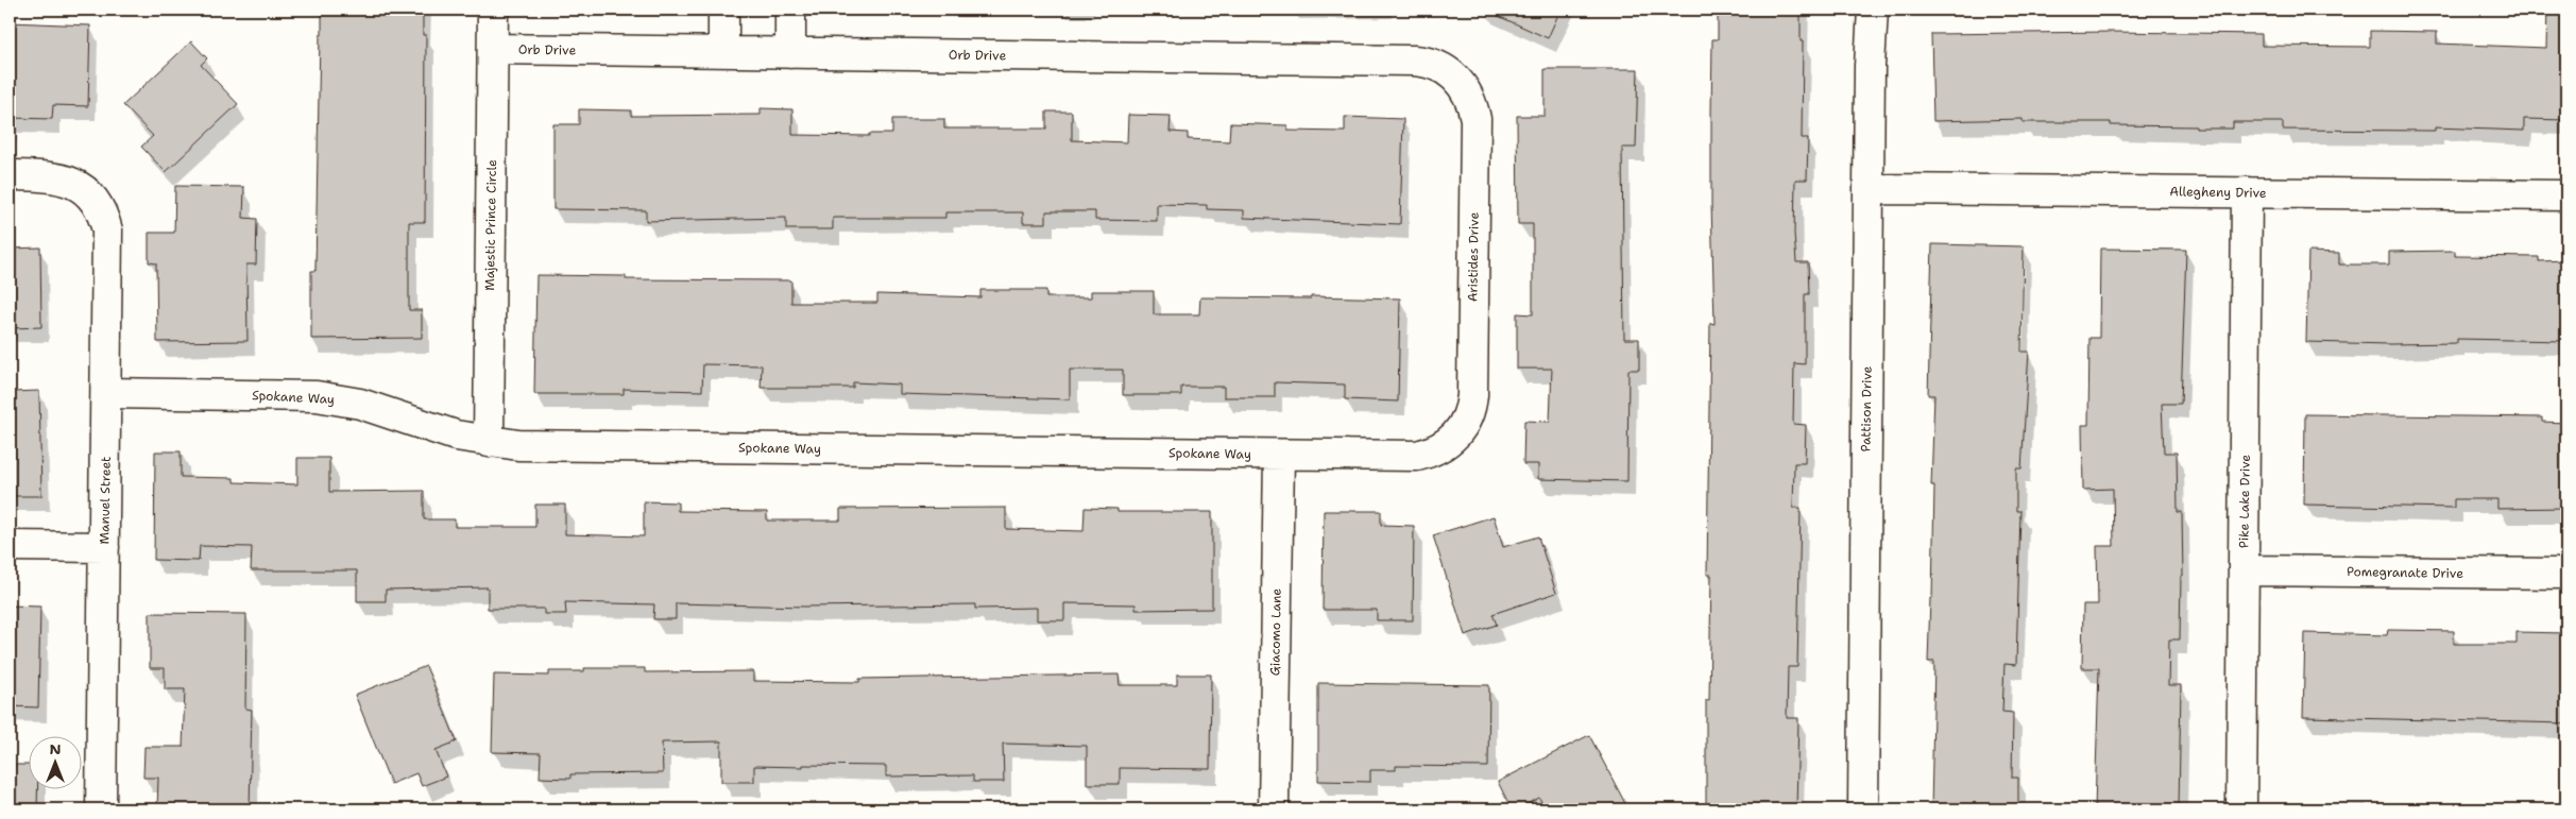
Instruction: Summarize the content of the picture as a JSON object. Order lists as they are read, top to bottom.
{
  "streets": {
    "street": [
      "Orb Drive",
      "Allegheny Drive",
      "Majestic Prince Circle",
      "Aristides Drive",
      "Spokane Way",
      "Pattison Drive",
      "Manuel Street",
      "Pike Lake Drive",
      "Pomegranate Drive",
      "Giacomo Lane"
    ]
  },
  "crossings": [
    ["Orb Drive", "Majestic Prince Circle"],
    ["Orb Drive", "Aristides Drive"],
    ["Allegheny Drive", "Pattison Drive"],
    ["Allegheny Drive", "Pike Lake Drive"],
    ["Majestic Prince Circle", "Spokane Way"],
    ["Aristides Drive", "Spokane Way"],
    ["Spokane Way", "Manuel Street"],
    ["Spokane Way", "Giacomo Lane"],
    ["Pike Lake Drive", "Pomegranate Drive"]
  ],
  "north": "top"
}
